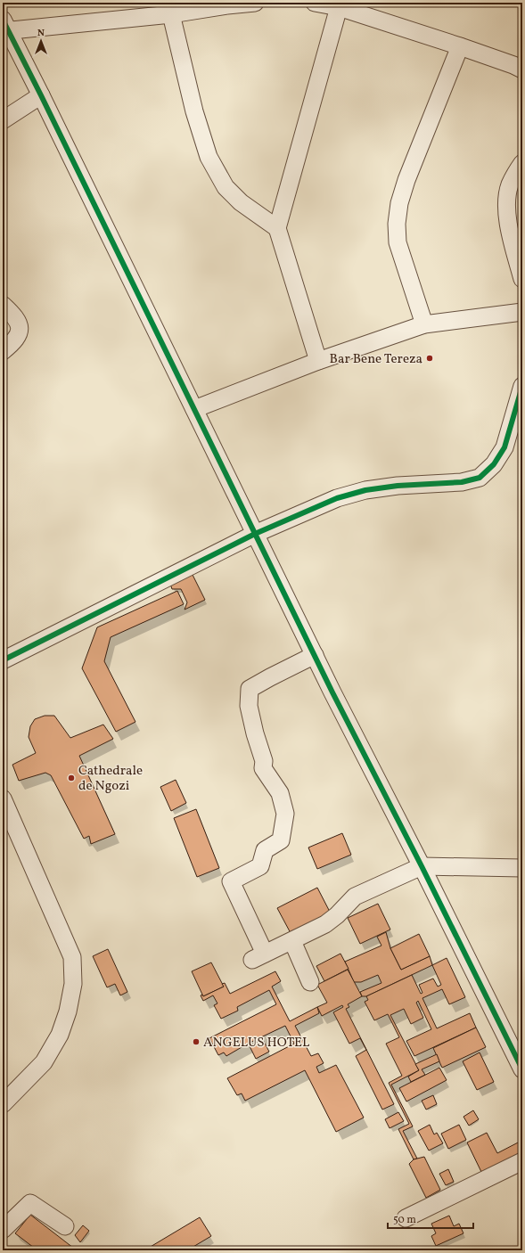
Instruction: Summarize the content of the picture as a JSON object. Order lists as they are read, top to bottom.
{
  "places": ["Bar Bene Tereza", "Cathedrale de Ngozi", "ANGELUS HOTEL"],
  "scale_bar": "50 m",
  "north": "top"
}
